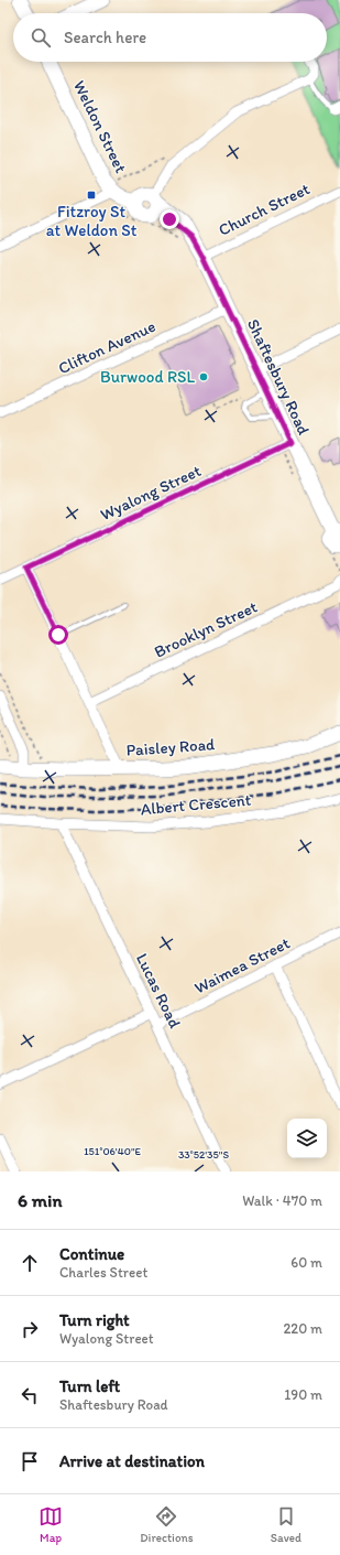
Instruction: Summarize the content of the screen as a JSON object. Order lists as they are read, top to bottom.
{
  "streets": {
    "street": [
      "Weldon Street",
      "Church Street",
      "Clifton Avenue",
      "Shaftesbury Road",
      "Wyalong Street",
      "Brooklyn Street",
      "Paisley Road",
      "Albert Crescent",
      "Waimea Street",
      "Lucas Road"
    ]
  },
  "crossings": [
    ["Weldon Street", "Shaftesbury Road"],
    ["Church Street", "Shaftesbury Road"],
    ["Clifton Avenue", "Shaftesbury Road"],
    ["Shaftesbury Road", "Wyalong Street"],
    ["Albert Crescent", "Lucas Road"],
    ["Waimea Street", "Lucas Road"]
  ],
  "places": {
    "transit": ["Fitzroy St at Weldon St"],
    "other": ["Burwood RSL"]
  },
  "page": {
    "search": "Search here",
    "heading": ["6 min", "Walk · 470 m"],
    "list": [
      ["Continue", "Charles Street", "60 m"],
      ["Turn right", "Wyalong Street", "220 m"],
      ["Turn left", "Shaftesbury Road", "190 m"],
      "Arrive at destination"
    ],
    "nav": ["Map", "Directions", "Saved"]
  },
  "coordinates": ["151°06'40\"E", "33°52'35\"S"]
}
